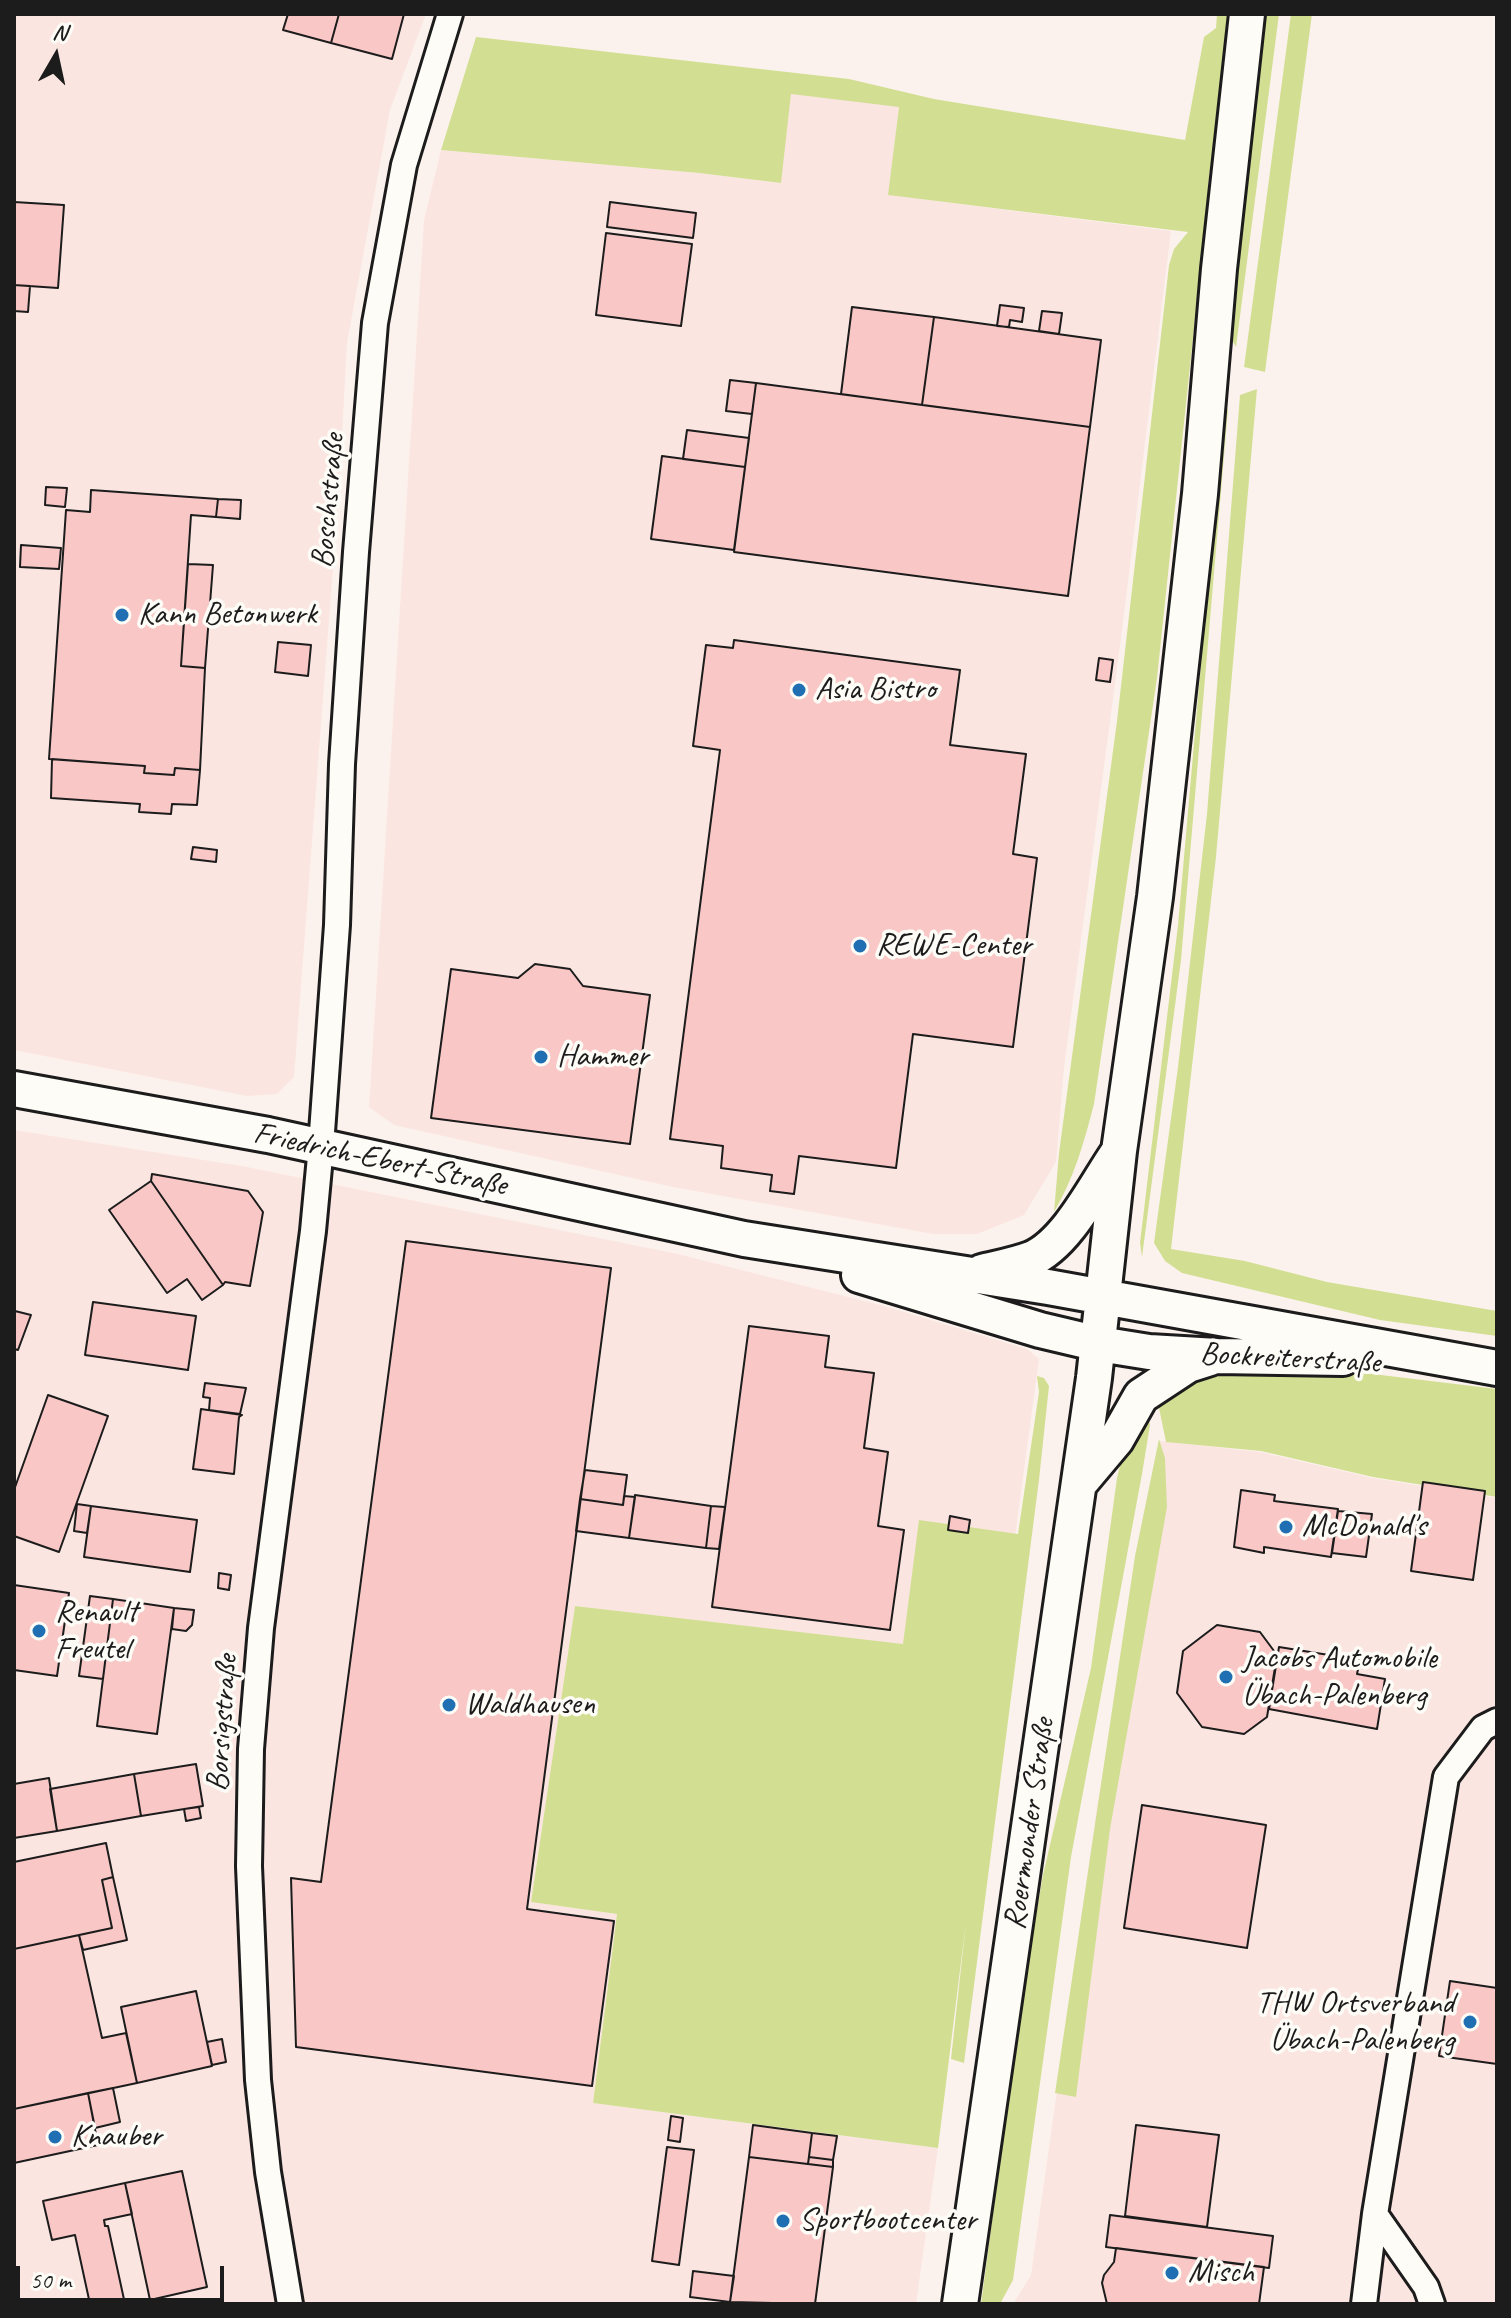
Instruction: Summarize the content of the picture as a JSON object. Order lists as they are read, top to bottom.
{
  "streets": {
    "main road": ["Friedrich-Ebert-Straße", "Bockreiterstraße", "Roermonder Straße"],
    "street": ["Boschstraße", "Borsigstraße"]
  },
  "crossings": [
    ["Boschstraße", "Friedrich-Ebert-Straße"],
    ["Boschstraße", "Borsigstraße"],
    ["Friedrich-Ebert-Straße", "Bockreiterstraße"],
    ["Friedrich-Ebert-Straße", "Borsigstraße"],
    ["Friedrich-Ebert-Straße", "Roermonder Straße"],
    ["Bockreiterstraße", "Roermonder Straße"]
  ],
  "places": [
    "Kann Betonwerk",
    "Asia Bistro",
    "REWE-Center",
    "Hammer",
    "McDonald's",
    "Renault Freutel",
    "Jacobs Automobile Übach-Palenberg",
    "Waldhausen",
    "THW Ortsverband Übach-Palenberg",
    "Knauber",
    "Sportbootcenter",
    "Misch"
  ],
  "scale_bar": "50 m",
  "north": "top"
}
